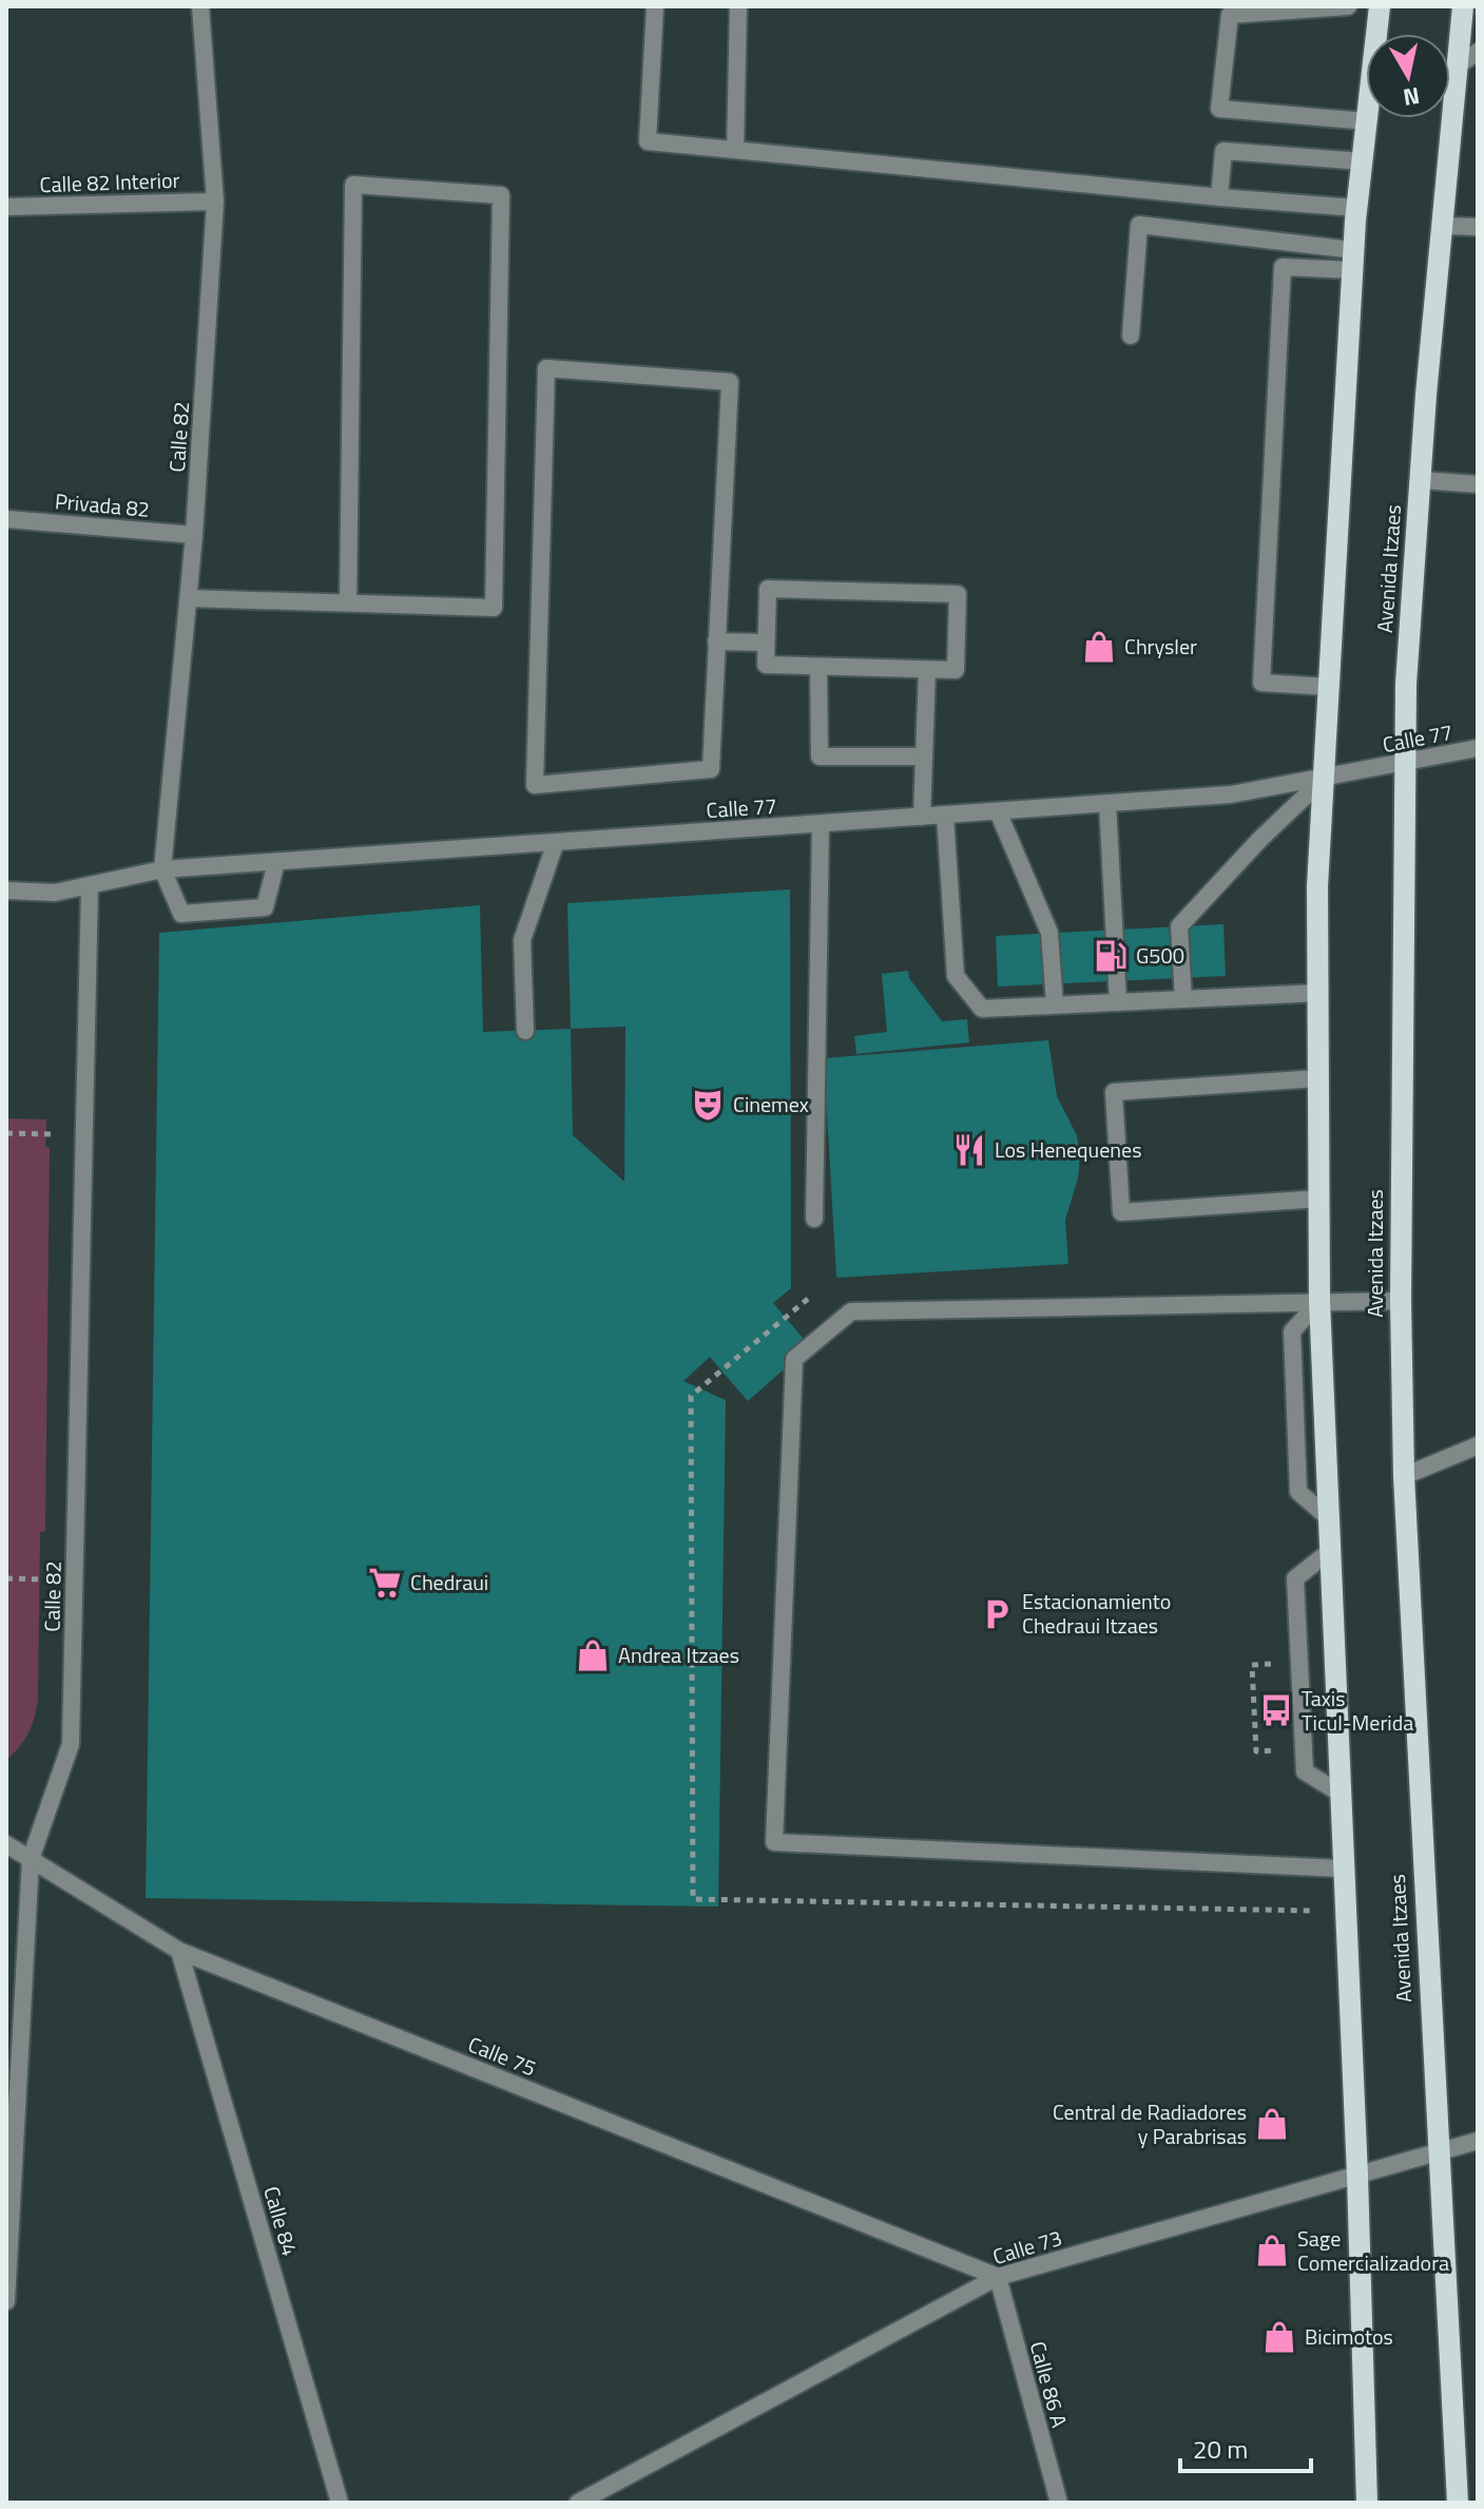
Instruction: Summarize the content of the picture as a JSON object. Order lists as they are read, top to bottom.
{
  "streets": {
    "main road": ["Avenida Itzaes"],
    "street": [
      "Calle 82 Interior",
      "Calle 82",
      "Privada 82",
      "Calle 77",
      "Calle 75",
      "Calle 84",
      "Calle 73",
      "Calle 86 A"
    ]
  },
  "crossings": [
    ["Calle 82 Interior", "Calle 82"],
    ["Calle 82", "Privada 82"],
    ["Calle 82", "Calle 77"],
    ["Calle 82", "Calle 75"],
    ["Avenida Itzaes", "Calle 77"],
    ["Avenida Itzaes", "Calle 73"],
    ["Calle 75", "Calle 84"],
    ["Calle 75", "Calle 73"],
    ["Calle 75", "Calle 86 A"],
    ["Calle 73", "Calle 86 A"]
  ],
  "places": {
    "shop": [
      "Chrysler",
      "Andrea Itzaes",
      "Central de Radiadores y Parabrisas",
      "Sage Comercializadora",
      "Bicimotos"
    ],
    "fuel station": ["G500"],
    "theatre": ["Cinemex"],
    "restaurant": ["Los Henequenes"],
    "supermarket": ["Chedraui"],
    "parking": ["Estacionamiento Chedraui Itzaes"],
    "bus stop": ["Taxis Ticul-Merida"]
  },
  "scale_bar": "20 m",
  "north": "bottom"
}
